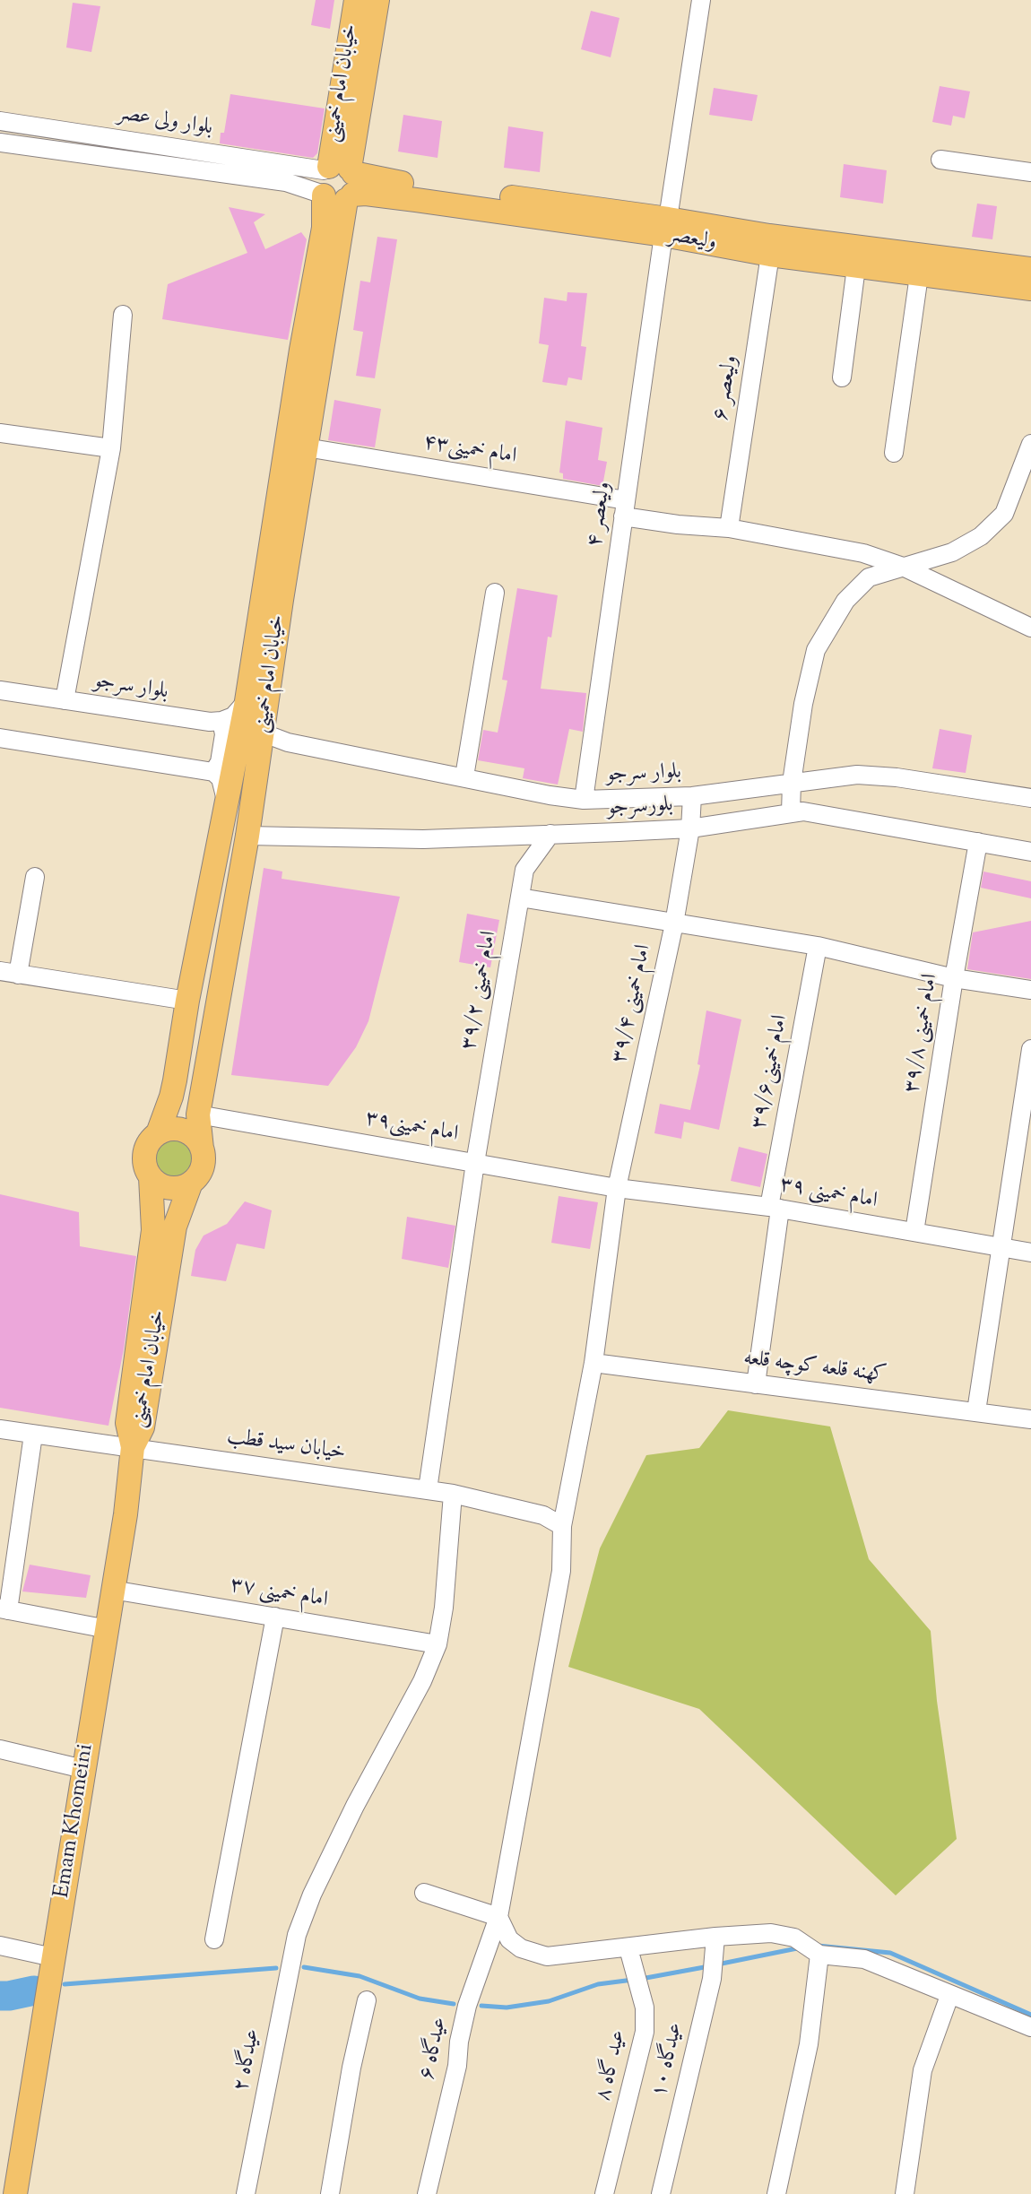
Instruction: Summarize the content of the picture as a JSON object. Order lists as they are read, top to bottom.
{
  "streets": {
    "main road": ["خیابان امام خمینی", "ولیعصر", "Emam Khomeini"],
    "street": [
      "بلوار ولی عصر",
      "ولیعصر ۶",
      "امام خمینی۴۳",
      "ولیعصر ۴",
      "بلوار سرجو",
      "بلورسرجو",
      "امام خمینی ۳۹/۲",
      "امام خمینی ۳۹/۴",
      "امام خمینی ۳۹/۸",
      "امام خمینی۳۹/۶",
      "امام خمینی۳۹",
      "امام خمینی ۳۹",
      "کهنه قلعه کوچه قلعه",
      "خیابان سید قطب",
      "امام خمینی ۳۷",
      "عیدگاه ۶",
      "عیدگاه ۲",
      "عیدگاه ۱۰",
      "عید گاه ۸"
    ]
  },
  "crossings": [
    ["خیابان امام خمینی", "بلوار ولی عصر"],
    ["خیابان امام خمینی", "ولیعصر"],
    ["خیابان امام خمینی", "امام خمینی۴۳"],
    ["خیابان امام خمینی", "بلوار سرجو"],
    ["خیابان امام خمینی", "بلورسرجو"],
    ["خیابان امام خمینی", "امام خمینی۳۹"],
    ["خیابان امام خمینی", "خیابان سید قطب"],
    ["خیابان امام خمینی", "Emam Khomeini"],
    ["بلوار ولی عصر", "ولیعصر"],
    ["ولیعصر", "ولیعصر ۶"],
    ["ولیعصر", "ولیعصر ۴"],
    ["ولیعصر ۶", "امام خمینی۴۳"],
    ["امام خمینی۴۳", "ولیعصر ۴"],
    ["ولیعصر ۴", "بلوار سرجو"],
    ["بلوار سرجو", "امام خمینی ۳۹/۴"],
    ["بلورسرجو", "امام خمینی ۳۹/۲"],
    ["بلورسرجو", "امام خمینی ۳۹/۴"],
    ["بلورسرجو", "امام خمینی ۳۹/۸"],
    ["امام خمینی ۳۹/۲", "امام خمینی۳۹"],
    ["امام خمینی ۳۹/۲", "خیابان سید قطب"],
    ["امام خمینی ۳۹/۴", "امام خمینی۳۹"],
    ["امام خمینی ۳۹/۴", "امام خمینی ۳۹"],
    ["امام خمینی ۳۹/۴", "کهنه قلعه کوچه قلعه"],
    ["امام خمینی ۳۹/۴", "خیابان سید قطب"],
    ["امام خمینی ۳۹/۴", "عیدگاه ۶"],
    ["امام خمینی ۳۹/۸", "امام خمینی ۳۹"],
    ["امام خمینی۳۹/۶", "امام خمینی ۳۹"],
    ["امام خمینی۳۹/۶", "کهنه قلعه کوچه قلعه"],
    ["امام خمینی۳۹", "امام خمینی ۳۹"],
    ["خیابان سید قطب", "Emam Khomeini"],
    ["خیابان سید قطب", "عیدگاه ۶"],
    ["خیابان سید قطب", "عیدگاه ۲"],
    ["امام خمینی ۳۷", "Emam Khomeini"],
    ["امام خمینی ۳۷", "عیدگاه ۲"]
  ]
}
